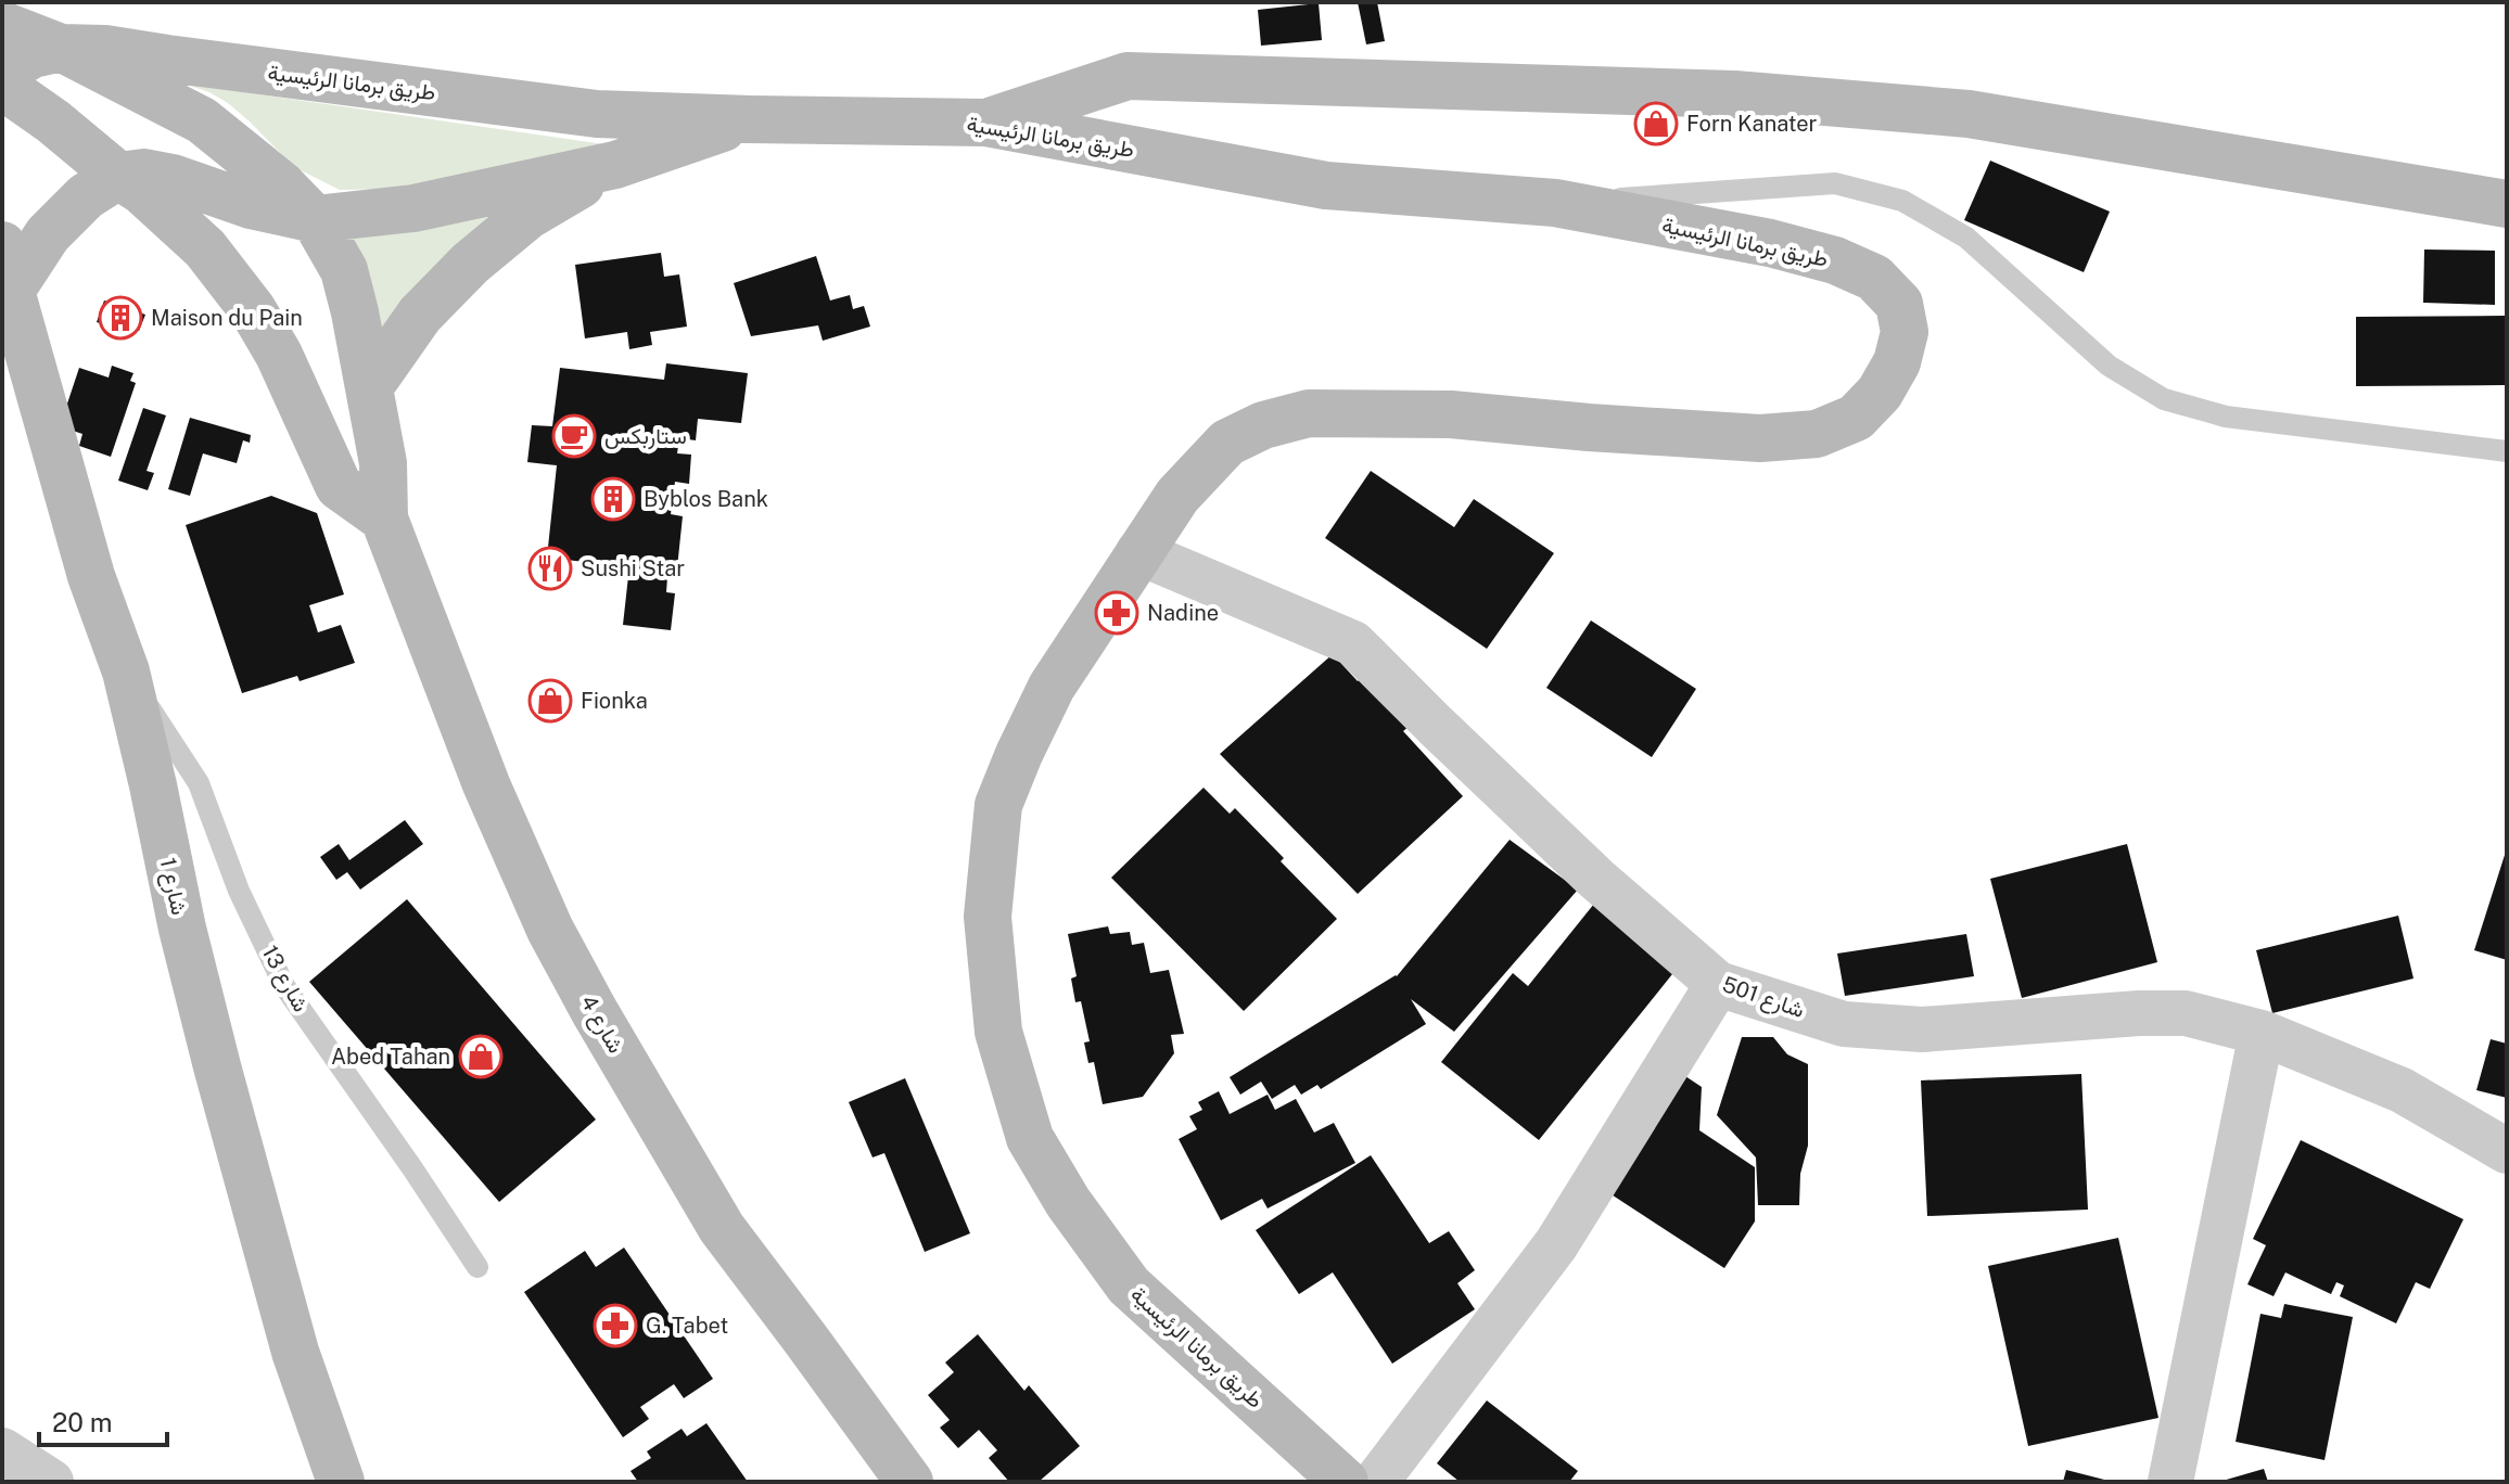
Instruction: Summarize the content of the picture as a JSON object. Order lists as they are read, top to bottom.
{
  "streets": {
    "street": [
      "طريق برمانا الرئيسية",
      "شارع 1",
      "شارع 501",
      "شارع 4"
    ],
    "lane": ["شارع 13"]
  },
  "crossings": [
    ["طريق برمانا الرئيسية", "شارع 501"],
    ["شارع 1", "شارع 13"]
  ],
  "places": {
    "shop": ["Forn Kanater", "Fionka", "Abed Tahan"],
    "building": ["Maison du Pain", "Byblos Bank"],
    "cafe": ["ستاربكس"],
    "restaurant": ["Sushi Star"],
    "pharmacy": ["Nadine", "G. Tabet"]
  },
  "scale_bar": "20 m"
}
